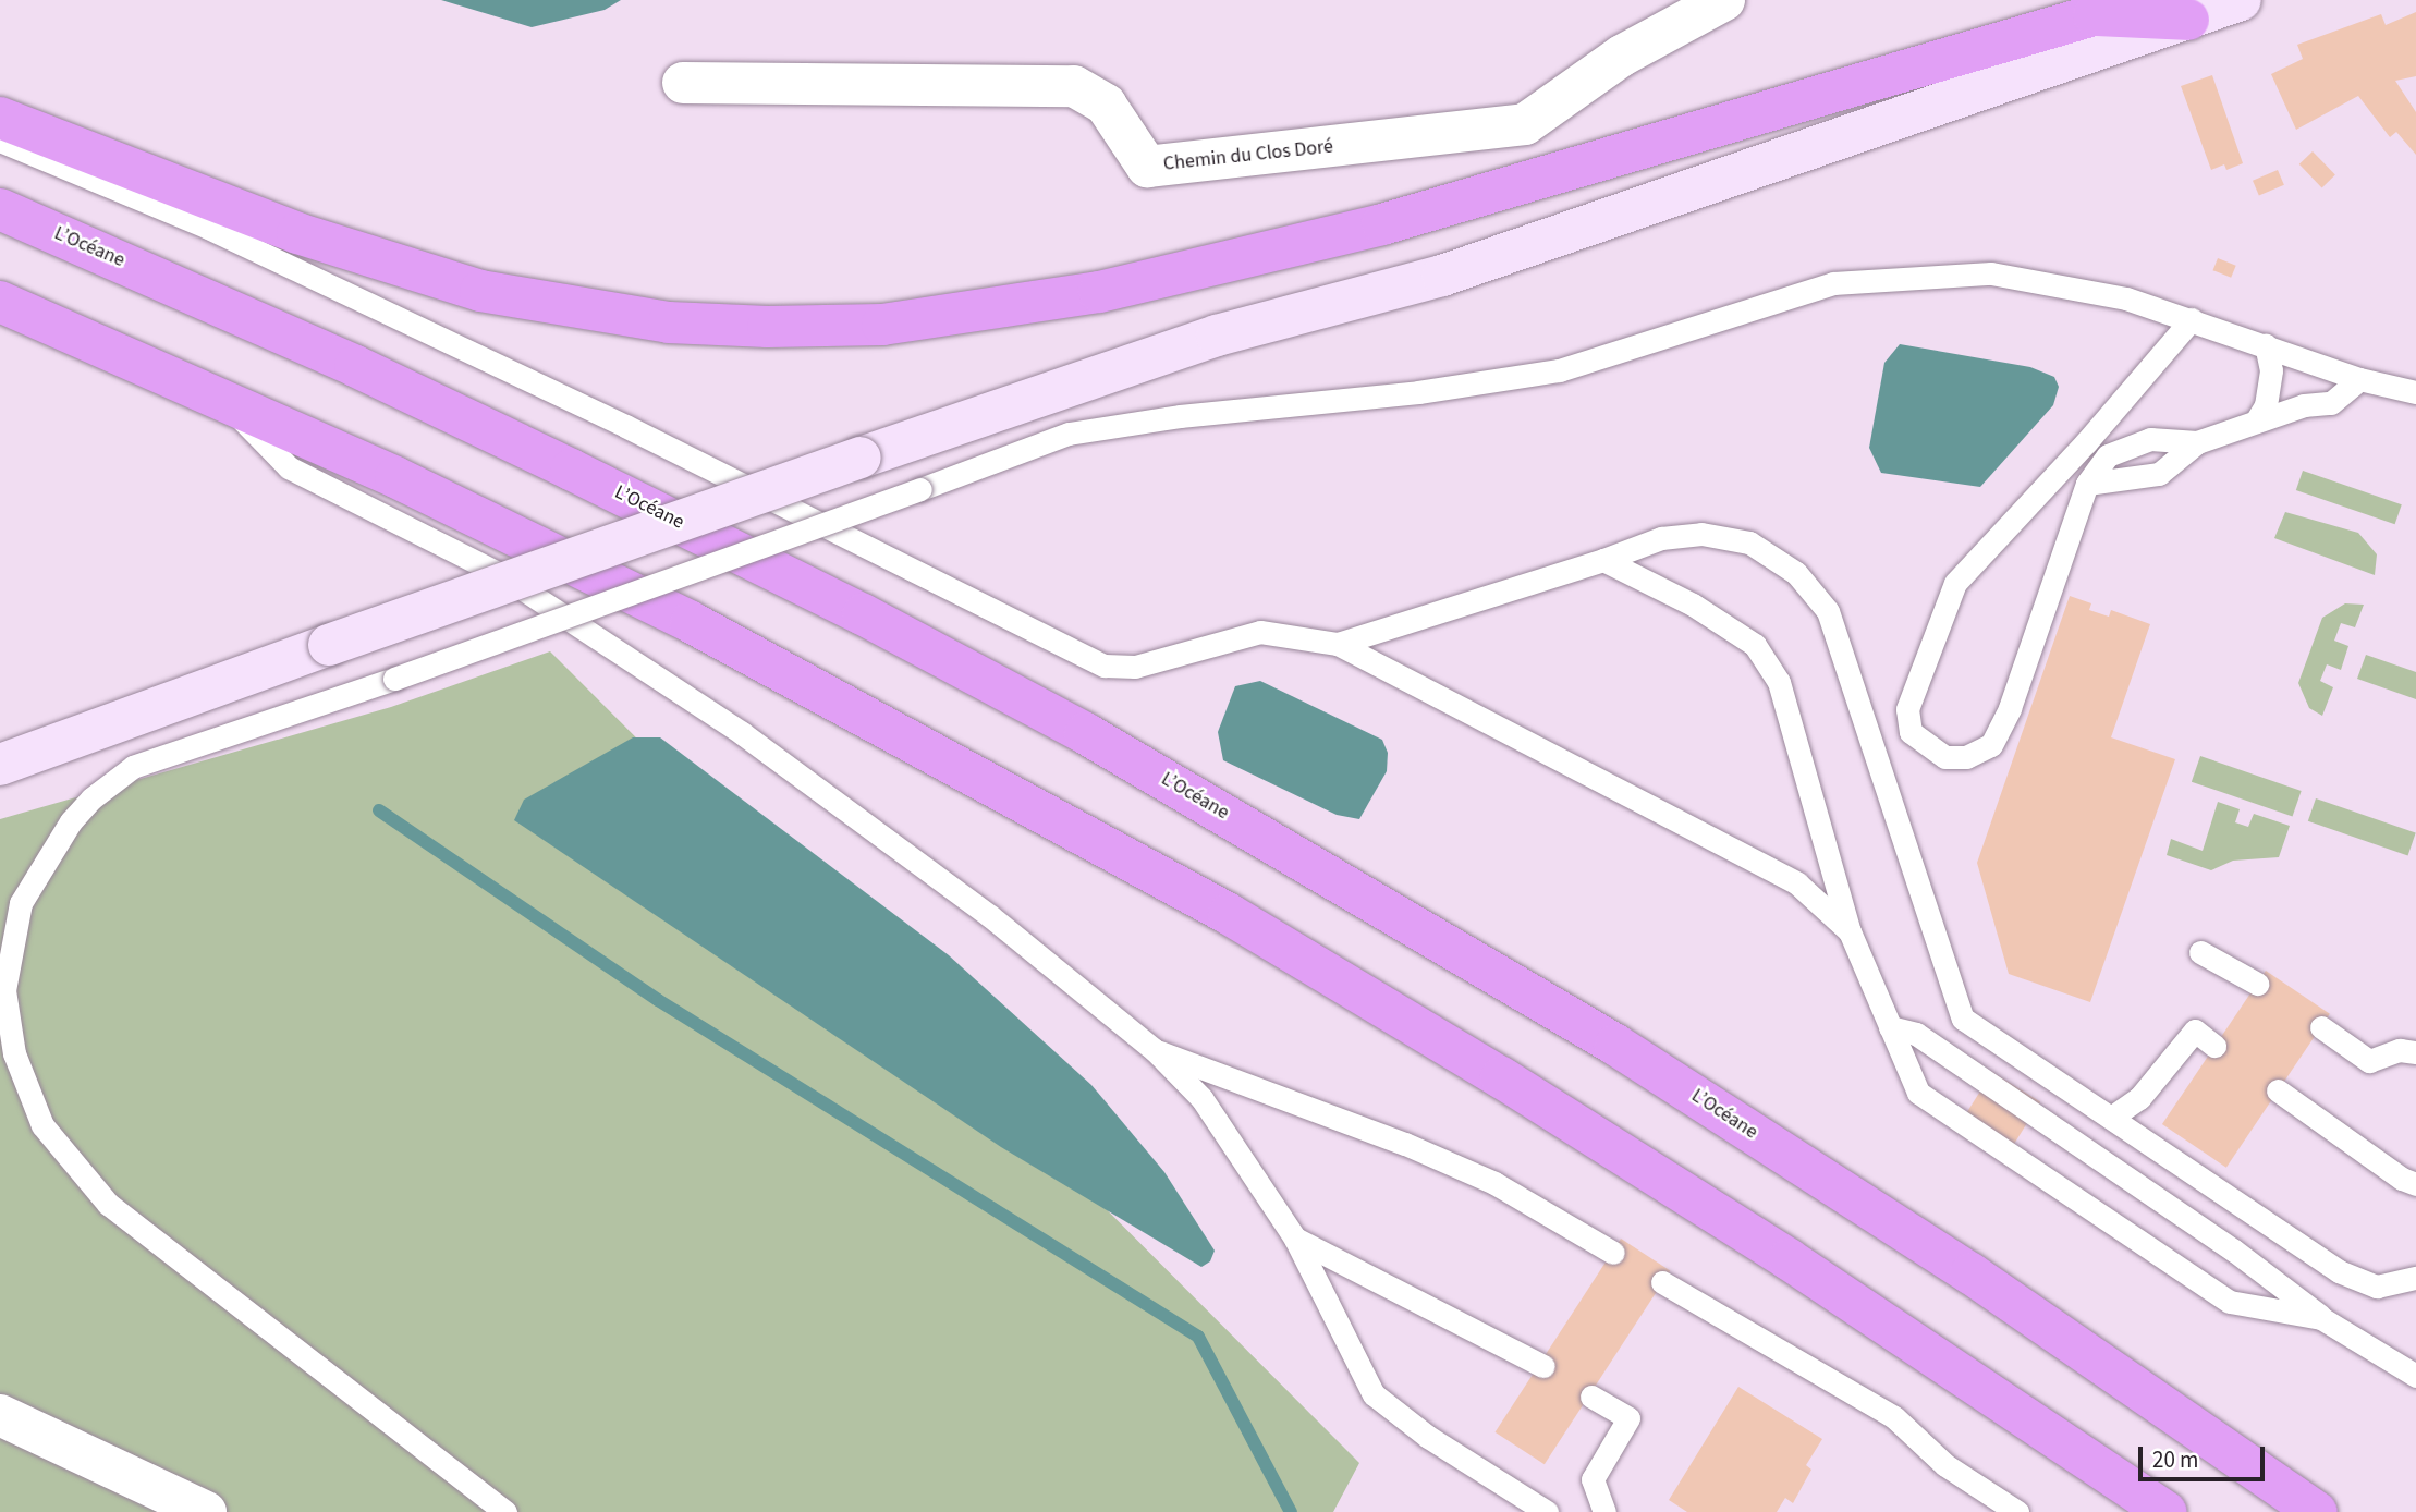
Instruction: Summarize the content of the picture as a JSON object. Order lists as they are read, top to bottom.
{
  "streets": {
    "highway": ["L’Océane"],
    "street": ["Chemin du Clos Doré"]
  },
  "scale_bar": "20 m"
}
